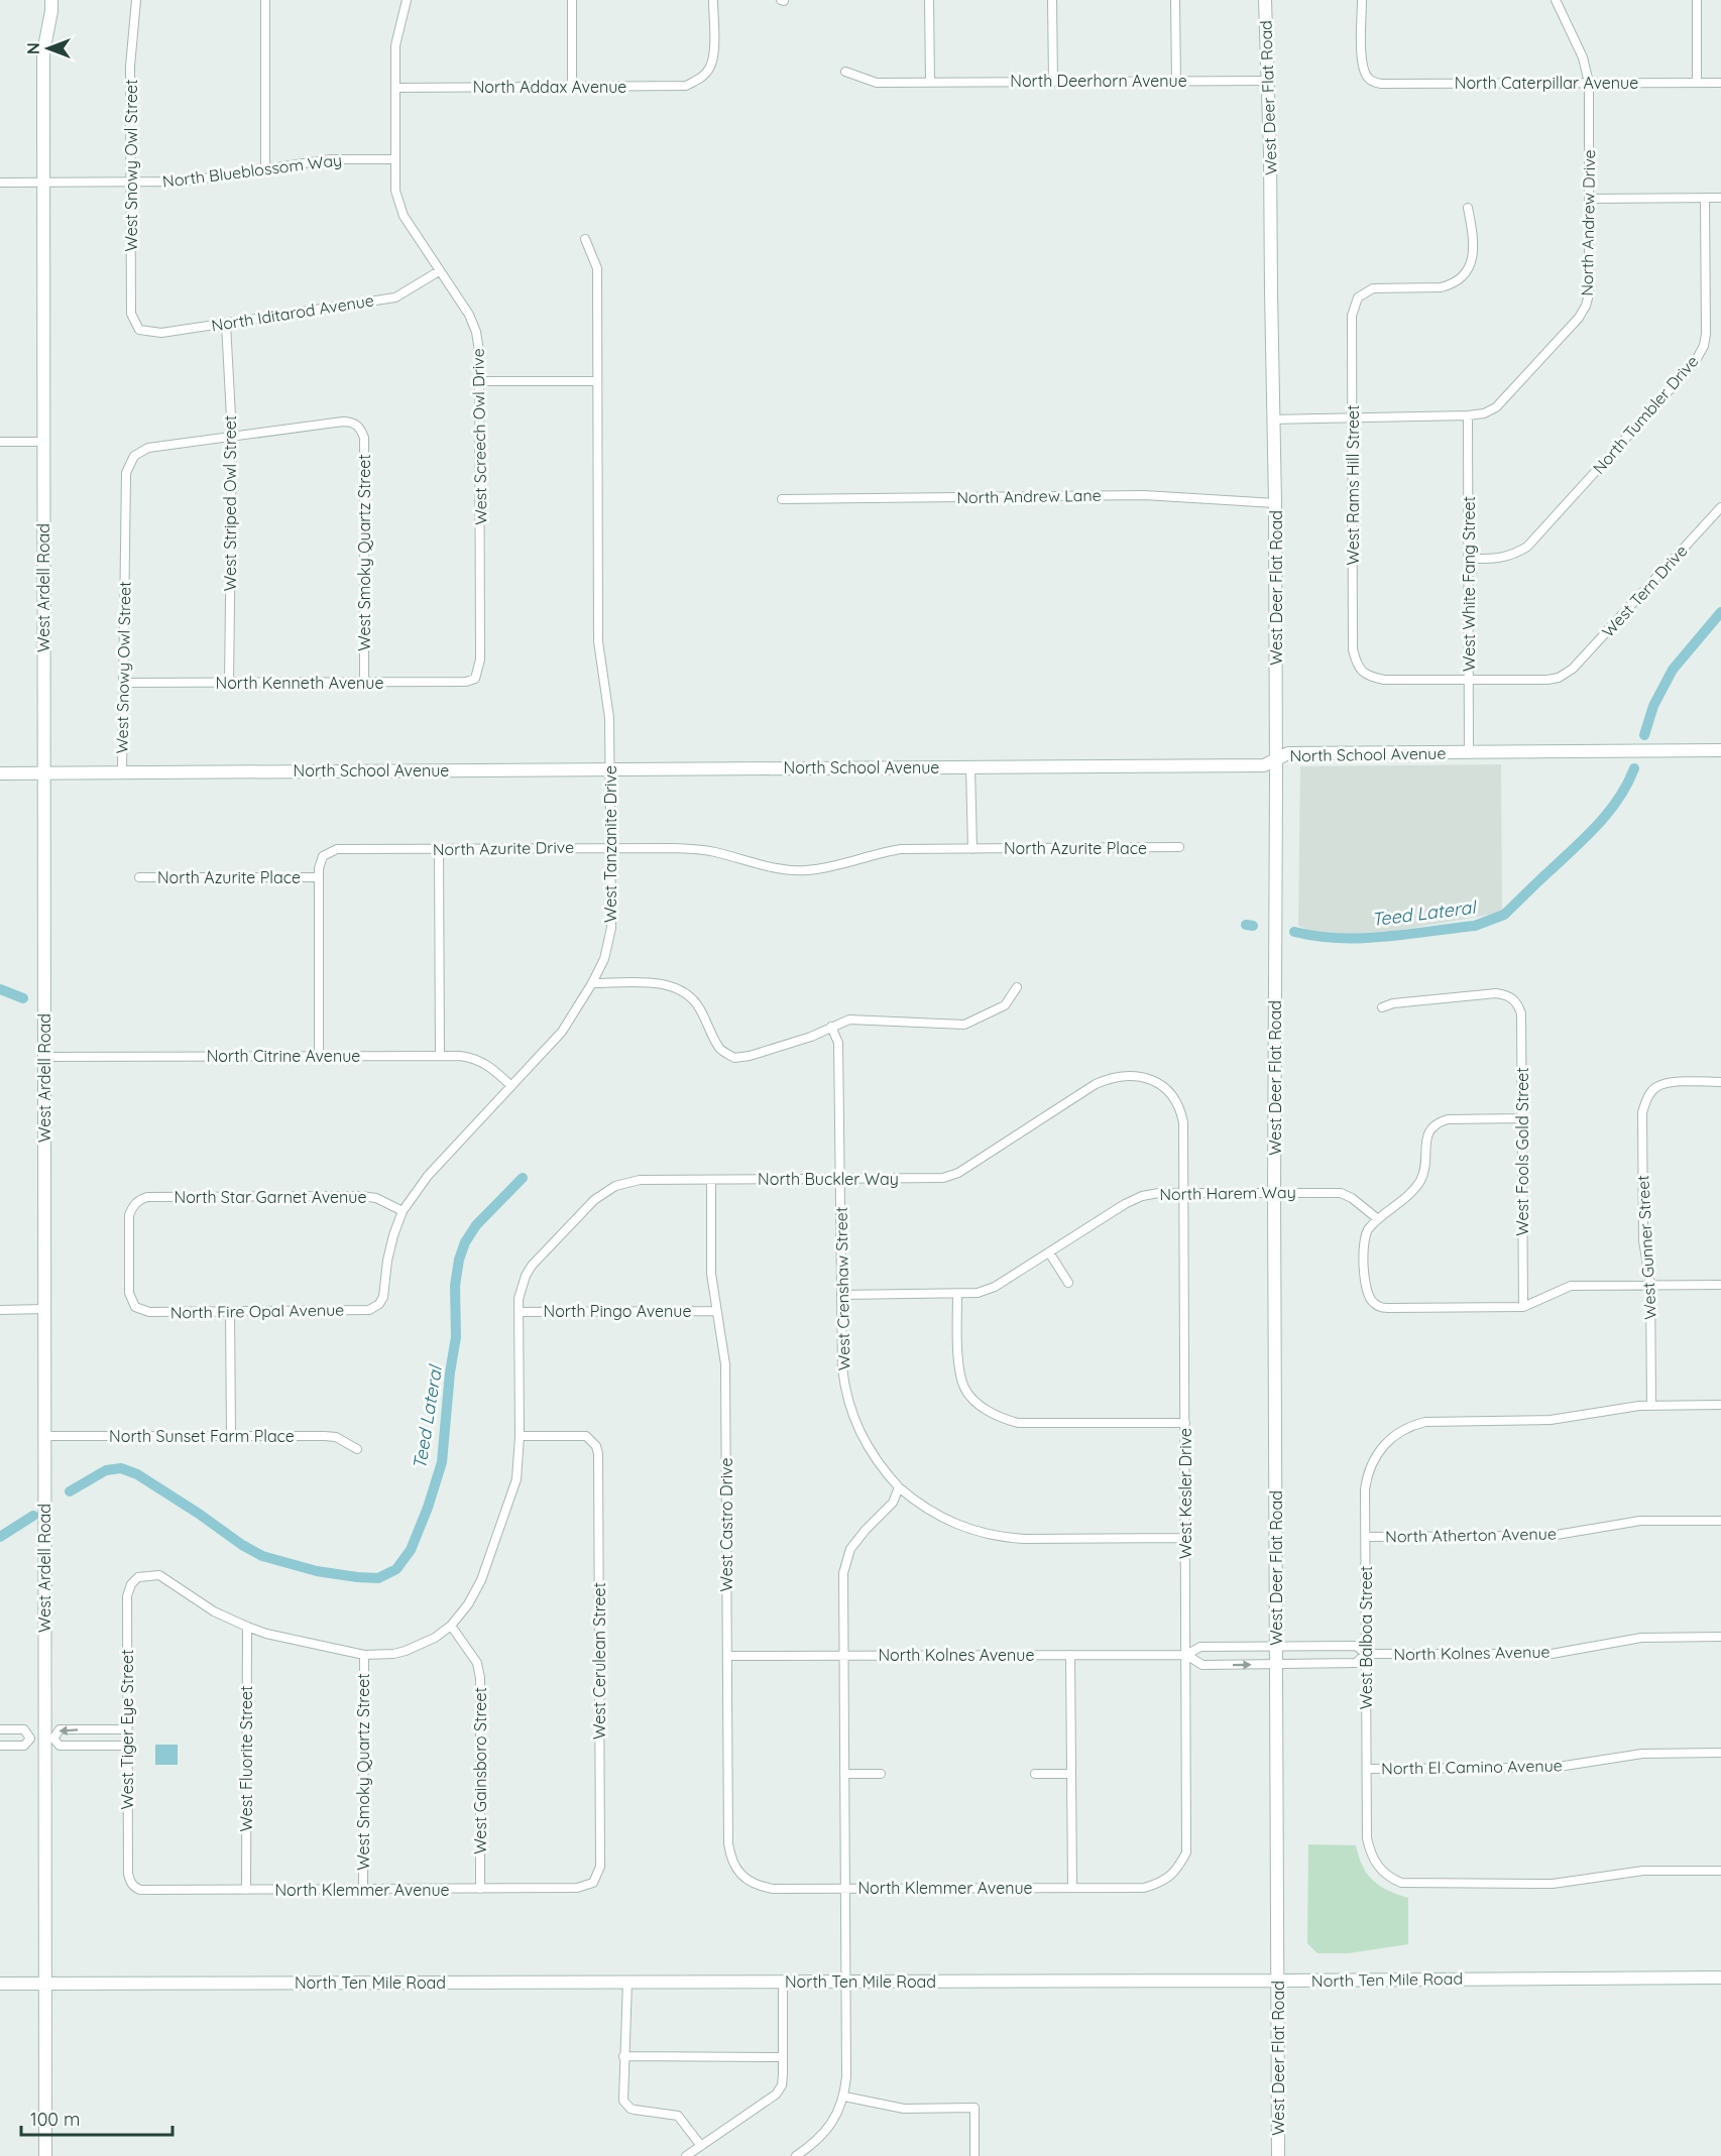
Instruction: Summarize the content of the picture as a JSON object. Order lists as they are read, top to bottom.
{
  "streets": {
    "street": [
      "North Deerhorn Avenue",
      "North Caterpillar Avenue",
      "North Addax Avenue",
      "West Deer Flat Road",
      "West Snowy Owl Street",
      "North Blueblossom Way",
      "North Andrew Drive",
      "North Iditarod Avenue",
      "North Tumbler Drive",
      "West Screech Owl Drive",
      "West Rams Hill Street",
      "North Andrew Lane",
      "West Striped Owl Street",
      "West Smoky Quartz Street",
      "West White Fang Street",
      "West Ardell Road",
      "West Tern Drive",
      "North Kenneth Avenue",
      "North School Avenue",
      "West Tanzanite Drive",
      "North Azurite Drive",
      "North Azurite Place",
      "North Citrine Avenue",
      "West Fools Gold Street",
      "North Buckler Way",
      "North Harem Way",
      "North Star Garnet Avenue",
      "West Gunner Street",
      "West Crenshaw Street",
      "North Fire Opal Avenue",
      "North Pingo Avenue",
      "North Sunset Farm Place",
      "West Kesler Drive",
      "West Castro Drive",
      "North Atherton Avenue",
      "West Balboa Street",
      "North Kolnes Avenue",
      "West Cerulean Street",
      "West Tiger Eye Street",
      "West Fluorite Street",
      "North El Camino Avenue",
      "West Gainsboro Street",
      "North Klemmer Avenue",
      "North Ten Mile Road"
    ]
  },
  "crossings": [
    ["North Deerhorn Avenue", "West Deer Flat Road"],
    ["North Caterpillar Avenue", "North Andrew Drive"],
    ["North Addax Avenue", "West Screech Owl Drive"],
    ["West Deer Flat Road", "North Andrew Drive"],
    ["West Deer Flat Road", "North Andrew Lane"],
    ["West Deer Flat Road", "North School Avenue"],
    ["West Deer Flat Road", "North Harem Way"],
    ["West Deer Flat Road", "North Kolnes Avenue"],
    ["West Deer Flat Road", "North Ten Mile Road"],
    ["West Snowy Owl Street", "North Blueblossom Way"],
    ["West Snowy Owl Street", "North Iditarod Avenue"],
    ["West Snowy Owl Street", "West Striped Owl Street"],
    ["West Snowy Owl Street", "West Smoky Quartz Street"],
    ["West Snowy Owl Street", "North Kenneth Avenue"],
    ["West Snowy Owl Street", "North School Avenue"],
    ["North Blueblossom Way", "West Screech Owl Drive"],
    ["North Blueblossom Way", "West Ardell Road"],
    ["North Andrew Drive", "West Rams Hill Street"],
    ["North Andrew Drive", "West White Fang Street"],
    ["North Iditarod Avenue", "West Screech Owl Drive"],
    ["North Iditarod Avenue", "West Striped Owl Street"],
    ["North Tumbler Drive", "West White Fang Street"],
    ["West Screech Owl Drive", "North Kenneth Avenue"],
    ["West Rams Hill Street", "West White Fang Street"],
    ["West Rams Hill Street", "West Tern Drive"],
    ["West Striped Owl Street", "West Smoky Quartz Street"],
    ["West Striped Owl Street", "North Kenneth Avenue"],
    ["West Smoky Quartz Street", "North Kenneth Avenue"],
    ["West Smoky Quartz Street", "North Buckler Way"],
    ["West Smoky Quartz Street", "North Klemmer Avenue"],
    ["West White Fang Street", "West Tern Drive"],
    ["West White Fang Street", "North School Avenue"],
    ["West Ardell Road", "North School Avenue"],
    ["West Ardell Road", "North Citrine Avenue"],
    ["West Ardell Road", "North Sunset Farm Place"],
    ["West Ardell Road", "North Ten Mile Road"],
    ["North School Avenue", "West Tanzanite Drive"],
    ["West Tanzanite Drive", "North Azurite Drive"],
    ["West Tanzanite Drive", "North Citrine Avenue"],
    ["West Tanzanite Drive", "North Star Garnet Avenue"],
    ["West Tanzanite Drive", "North Fire Opal Avenue"],
    ["North Azurite Drive", "North Azurite Place"],
    ["North Buckler Way", "West Crenshaw Street"],
    ["North Buckler Way", "North Pingo Avenue"],
    ["North Buckler Way", "West Kesler Drive"],
    ["North Buckler Way", "West Castro Drive"],
    ["North Buckler Way", "West Cerulean Street"],
    ["North Buckler Way", "West Tiger Eye Street"],
    ["North Buckler Way", "West Fluorite Street"],
    ["North Buckler Way", "West Gainsboro Street"],
    ["North Harem Way", "West Crenshaw Street"],
    ["North Harem Way", "West Kesler Drive"],
    ["North Star Garnet Avenue", "North Fire Opal Avenue"],
    ["West Gunner Street", "West Balboa Street"],
    ["West Crenshaw Street", "West Kesler Drive"],
    ["North Pingo Avenue", "West Castro Drive"],
    ["West Kesler Drive", "North Kolnes Avenue"],
    ["West Kesler Drive", "North Klemmer Avenue"],
    ["West Castro Drive", "North Kolnes Avenue"],
    ["West Castro Drive", "North Klemmer Avenue"],
    ["North Atherton Avenue", "West Balboa Street"],
    ["West Balboa Street", "North Kolnes Avenue"],
    ["West Balboa Street", "North El Camino Avenue"],
    ["West Cerulean Street", "North Klemmer Avenue"],
    ["West Tiger Eye Street", "North Klemmer Avenue"],
    ["West Fluorite Street", "North Klemmer Avenue"],
    ["West Gainsboro Street", "North Klemmer Avenue"]
  ],
  "water": ["Teed Lateral"],
  "scale_bar": "100 m",
  "north": "left"
}
